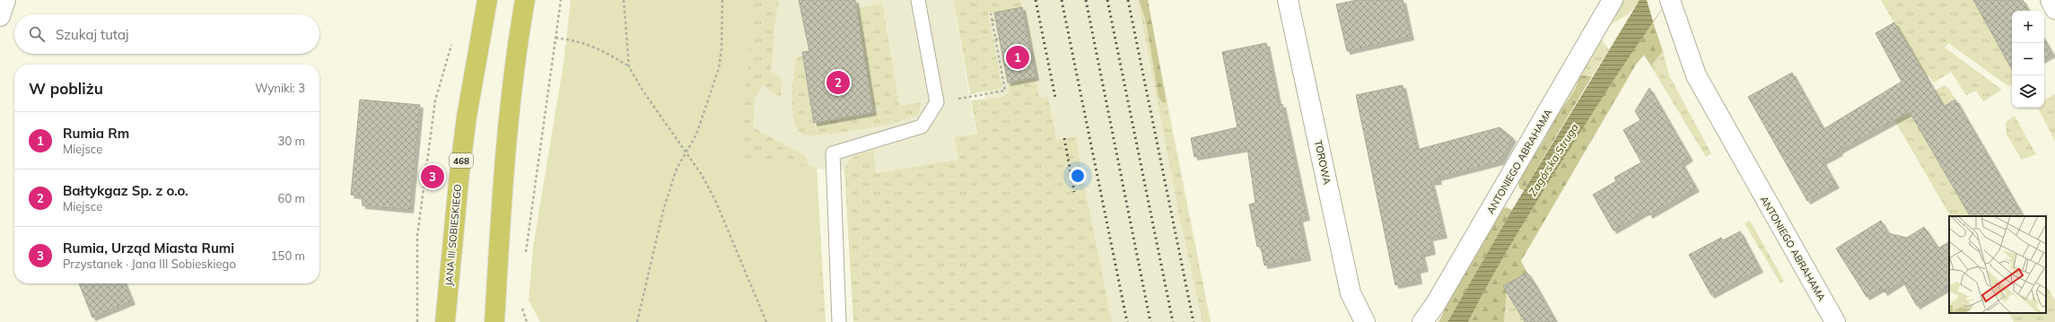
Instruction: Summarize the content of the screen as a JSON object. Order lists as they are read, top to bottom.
{
  "streets": {
    "main road": ["468", "JANA III SOBIESKIEGO"],
    "street": ["ANTONIEGO ABRAHAMA", "TOROWA"]
  },
  "water": ["Zagórska Struga"],
  "page": {
    "map_buttons": ["+", "−"],
    "search": "Szukaj tutaj",
    "pins": ["1", "2", "3"],
    "heading": ["W pobliżu", "Wyniki: 3"],
    "list": [
      {
        "mark": "1",
        "name": "Rumia Rm",
        "note": "Miejsce",
        "value": "30 m"
      },
      {
        "mark": "2",
        "name": "Bałtykgaz Sp. z o.o.",
        "note": "Miejsce",
        "value": "60 m"
      },
      {
        "mark": "3",
        "name": "Rumia, Urząd Miasta Rumi",
        "note": "Przystanek · Jana III Sobieskiego",
        "value": "150 m"
      }
    ]
  }
}
